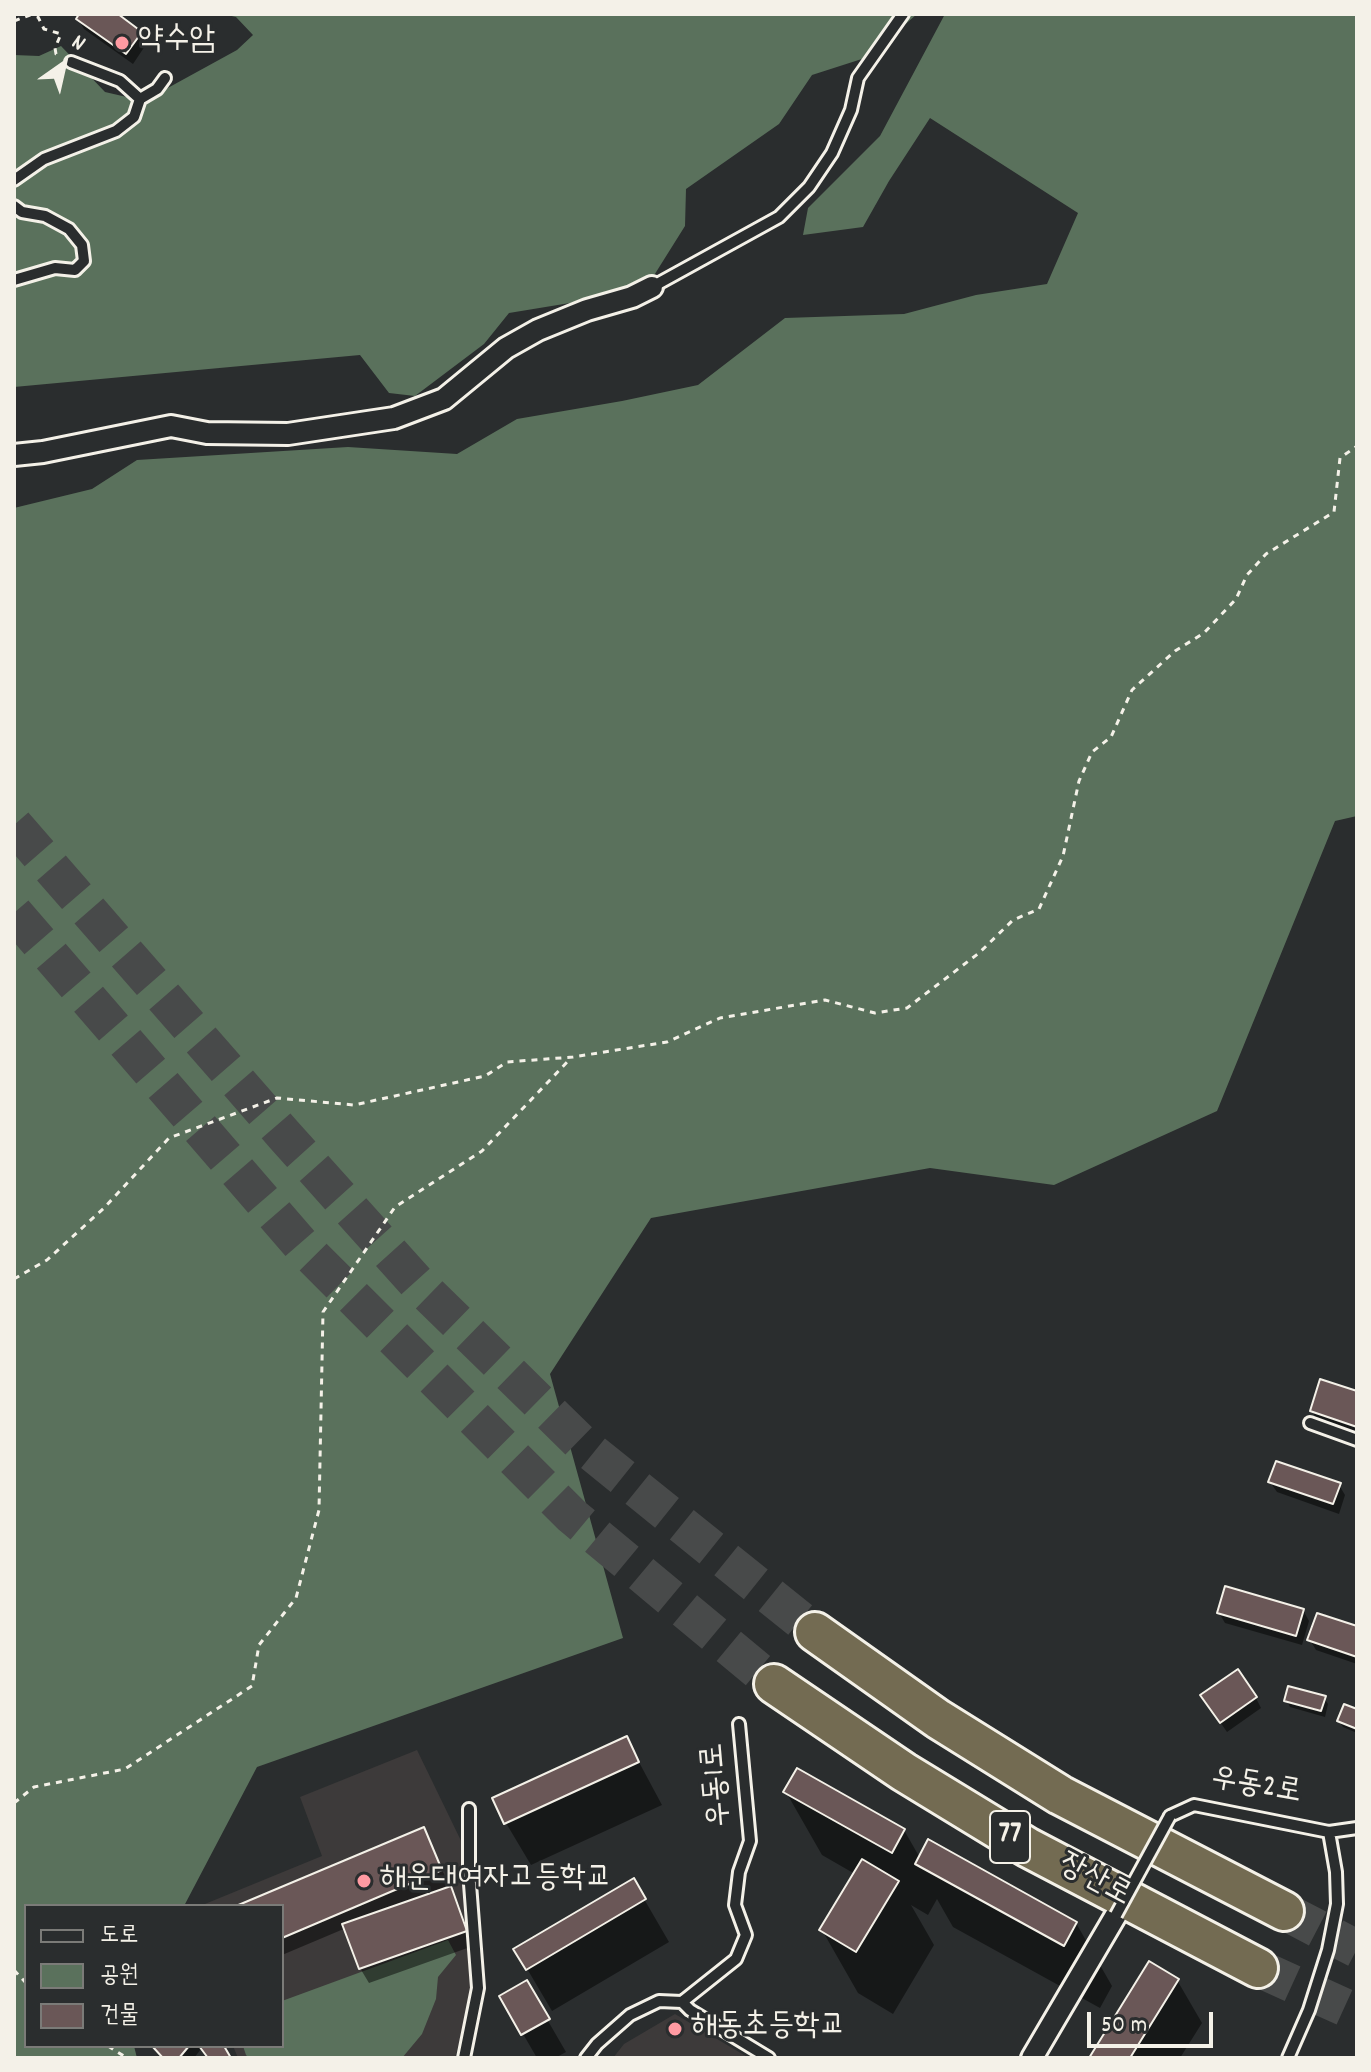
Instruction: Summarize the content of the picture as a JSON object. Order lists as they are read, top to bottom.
{
  "streets": {
    "highway": ["77", "장산로"],
    "street": ["우동2로"],
    "lane": ["우동1로"]
  },
  "places": ["약수암", "해운대여자고등학교", "해동초등학교"],
  "legend": ["도로", "공원", "건물"],
  "scale_bar": "50 m",
  "north": "top right"
}
